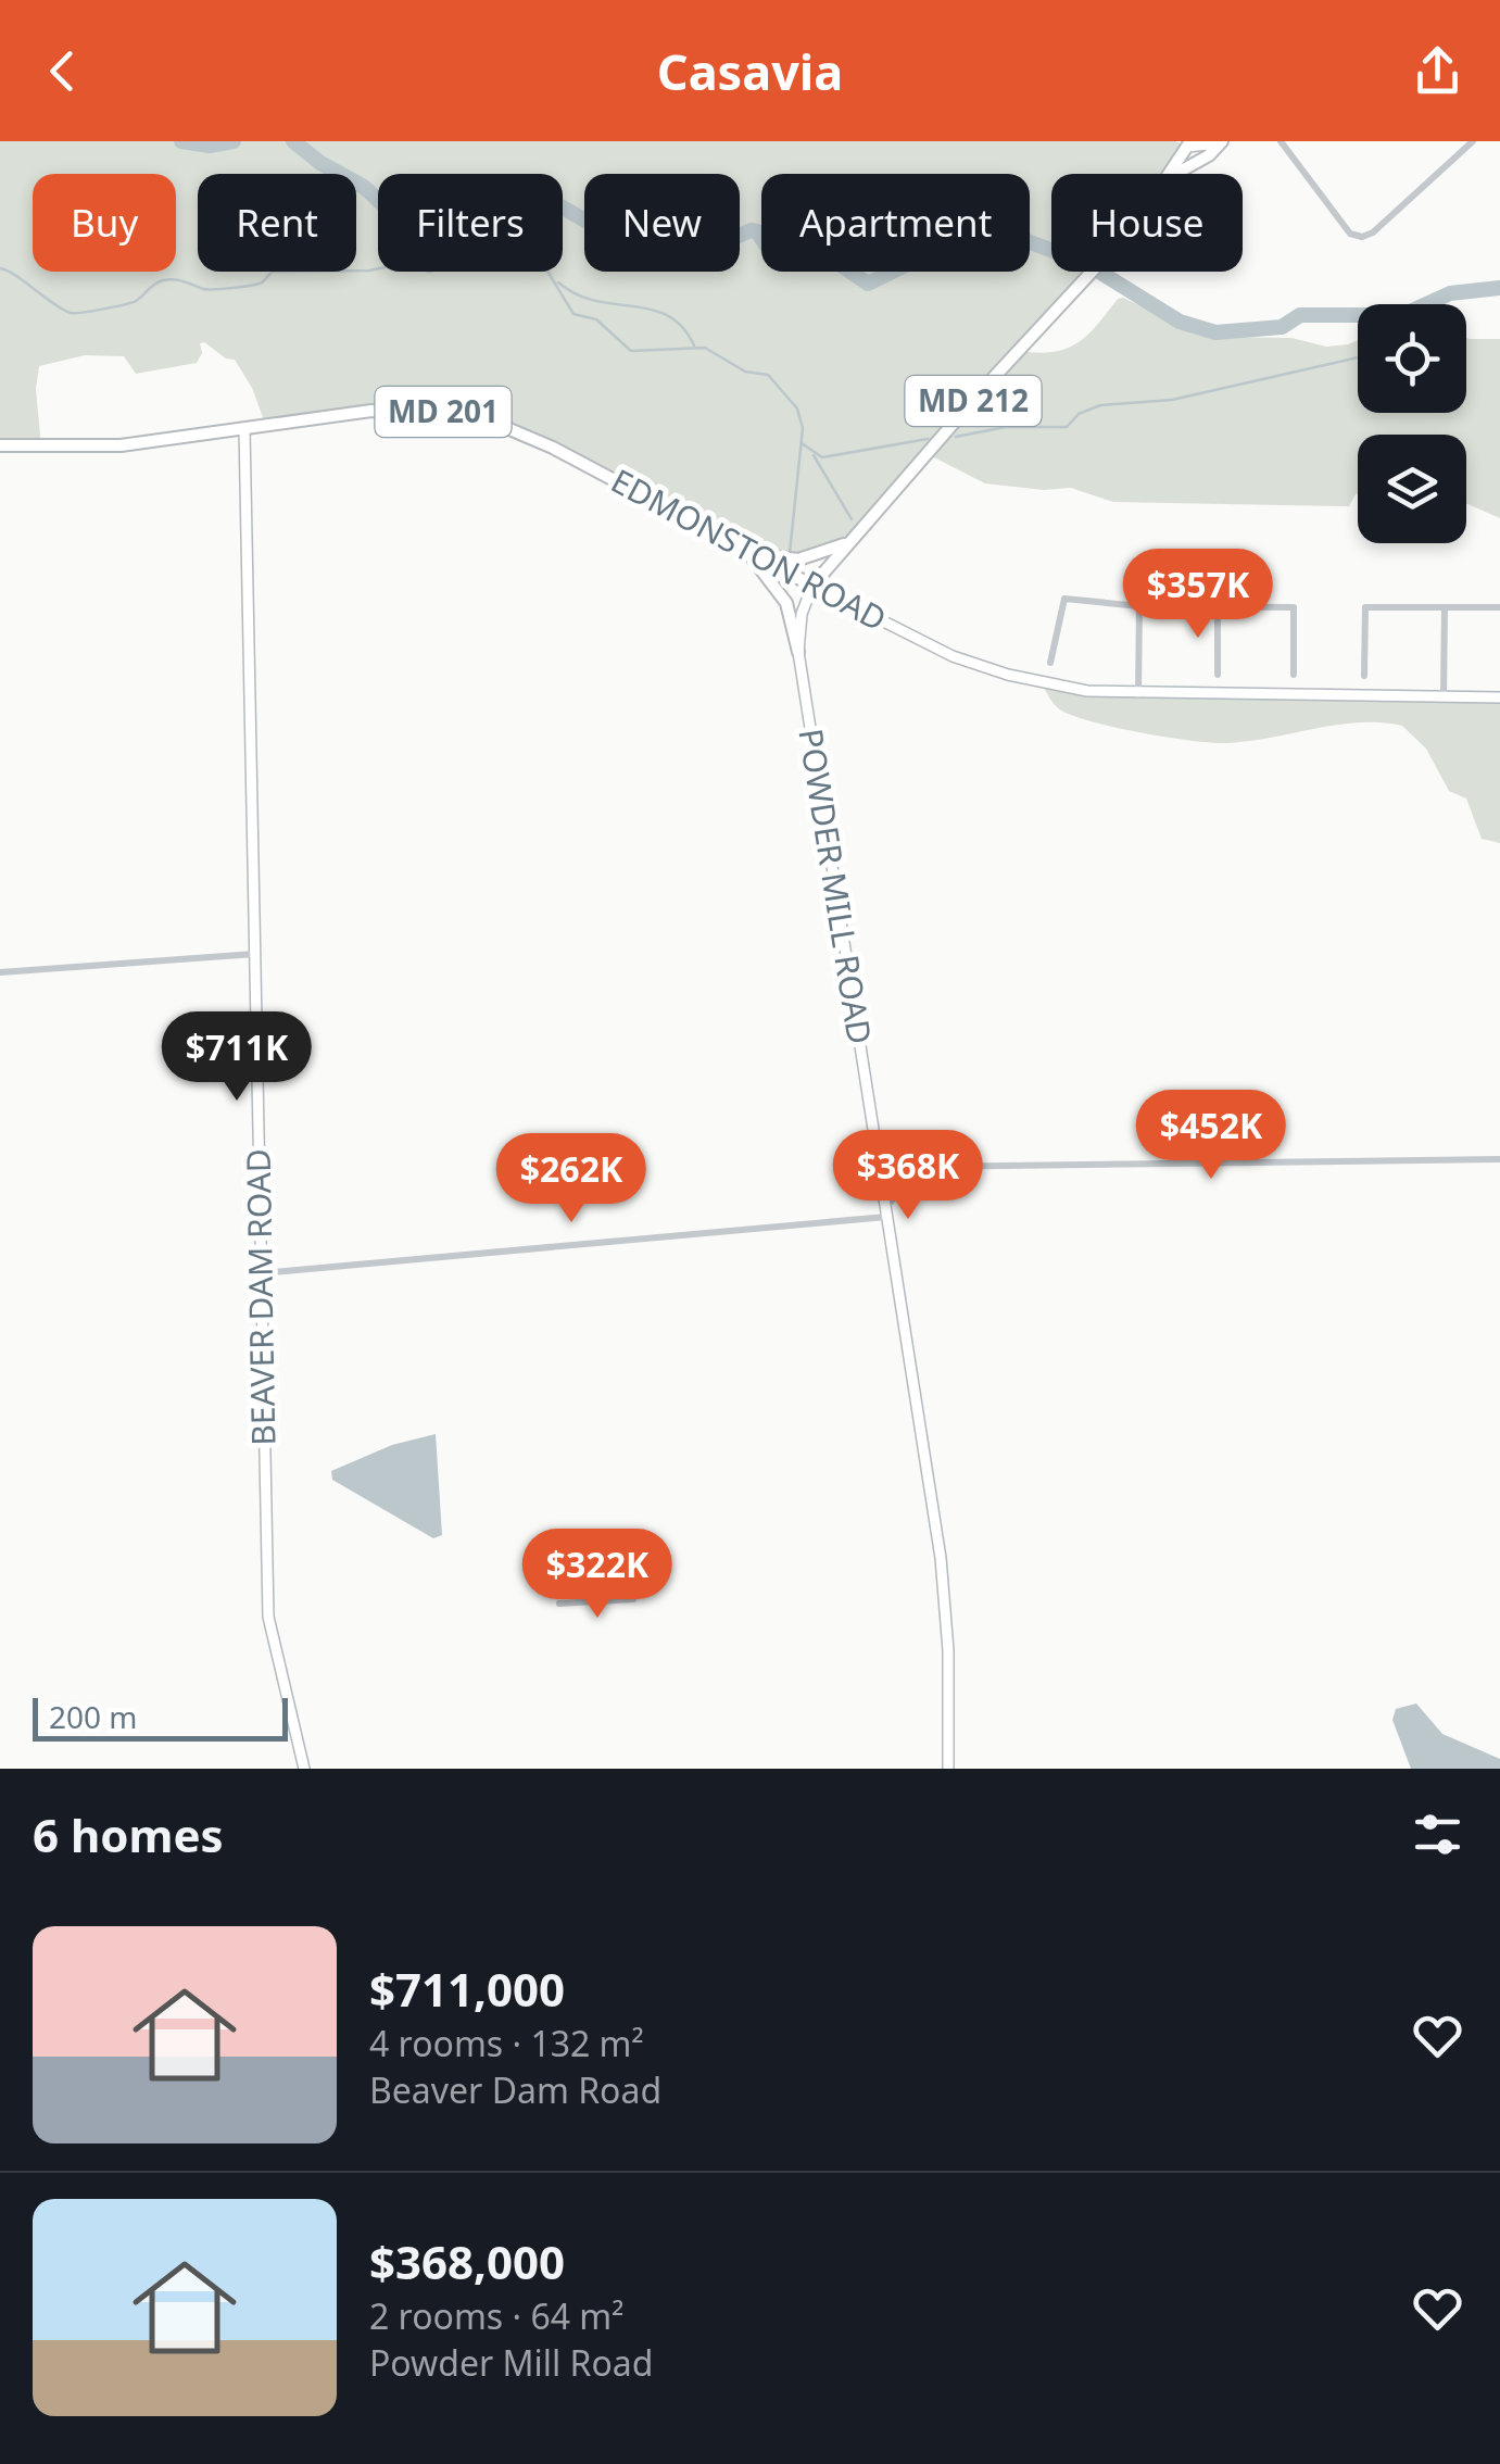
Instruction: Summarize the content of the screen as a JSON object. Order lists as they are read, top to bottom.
{
  "streets": {
    "main road": [
      "MD 212",
      "MD 201",
      "EDMONSTON ROAD",
      "POWDER MILL ROAD",
      "BEAVER DAM ROAD"
    ]
  },
  "crossings": [
    ["EDMONSTON ROAD", "POWDER MILL ROAD"],
    ["EDMONSTON ROAD", "BEAVER DAM ROAD"]
  ],
  "scale_bar": "200 m",
  "page": {
    "header": "Casavia",
    "chip": [
      "Buy",
      "Rent",
      "Filters",
      "New",
      "Apartment",
      "House"
    ],
    "price": [
      "$357K",
      "$711K",
      "$452K",
      "$368K",
      "$262K",
      "$322K"
    ],
    "scale": "200 m",
    "heading": "6 homes",
    "list": [
      {
        "name": "$711,000",
        "note": "4 rooms · 132 m² · Beaver Dam Road"
      },
      {
        "name": "$368,000",
        "note": "2 rooms · 64 m² · Powder Mill Road"
      }
    ]
  }
}
